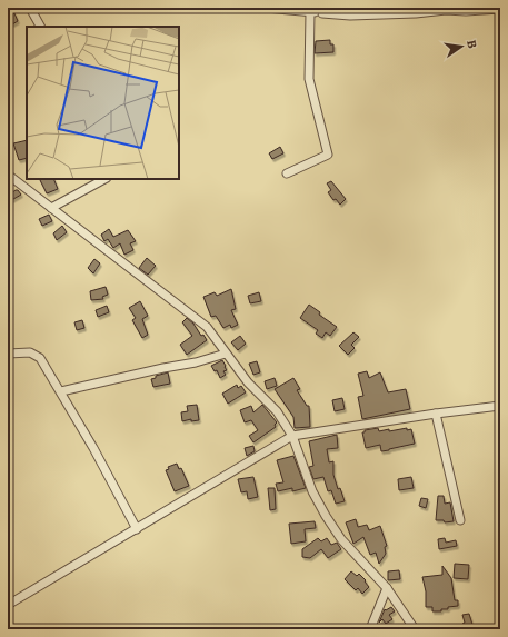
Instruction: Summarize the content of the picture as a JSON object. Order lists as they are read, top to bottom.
{
  "north": "right"
}
